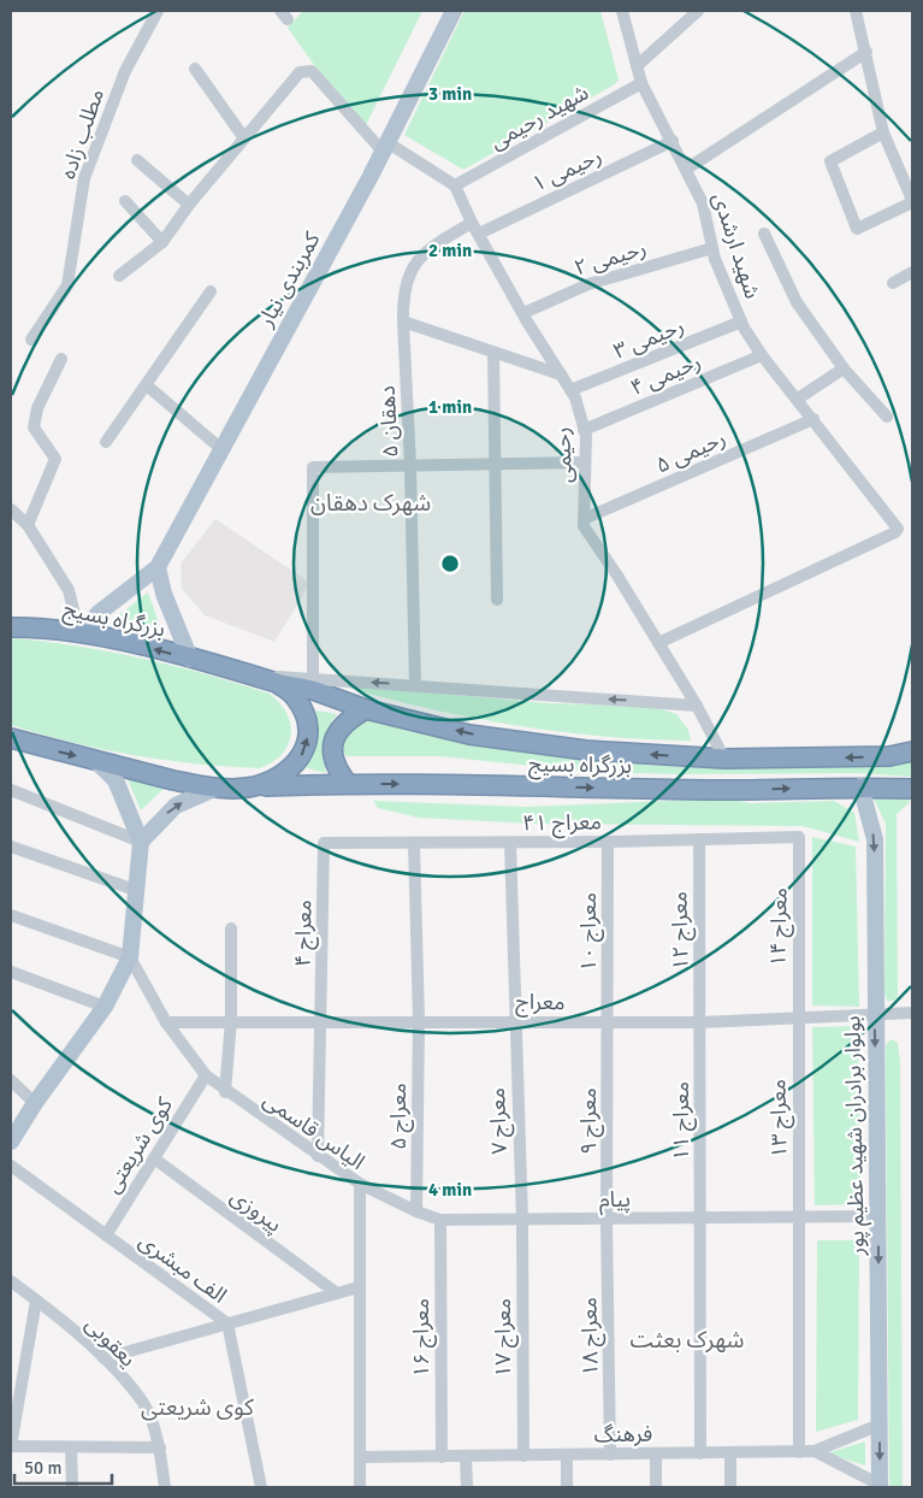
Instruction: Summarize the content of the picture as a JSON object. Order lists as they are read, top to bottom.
{
  "streets": {
    "highway": ["بزرگراه بسیج"],
    "main road": ["کمربندی نیار", "بولوار برادران شهید عظیم‌ پور"],
    "street": [
      "شهید رحیمی",
      "مطلب زاده",
      "رحیمی ۱",
      "شهید ارشدی",
      "رحیمی ۲",
      "رحیمی ۳",
      "رحیمی ۴",
      "دهقان ۵",
      "رحیمی ۵",
      "رحیمی",
      "معراج ۴۱",
      "معراج ۱۴",
      "معراج ۱۲",
      "معراج ۱۰",
      "معراج ۴",
      "معراج",
      "معراج ۵",
      "معراج ۱۳",
      "معراج ۷",
      "معراج ۹",
      "معراج ۱۱",
      "الیاس قاسمی",
      "کوی شریعتی",
      "پیام",
      "پیروزی",
      "الف مبشری",
      "معراج ۱۸",
      "معراج ۱۶",
      "معراج ۱۷",
      "یعقوبی",
      "فرهنگ"
    ]
  },
  "crossings": [
    ["شهید رحیمی", "شهید ارشدی"],
    ["شهید رحیمی", "رحیمی"],
    ["رحیمی ۱", "شهید ارشدی"],
    ["رحیمی ۱", "دهقان ۵"],
    ["رحیمی ۱", "رحیمی"],
    ["شهید ارشدی", "رحیمی ۲"],
    ["شهید ارشدی", "رحیمی ۳"],
    ["شهید ارشدی", "رحیمی ۴"],
    ["شهید ارشدی", "رحیمی ۵"],
    ["شهید ارشدی", "رحیمی"],
    ["رحیمی ۲", "رحیمی"],
    ["رحیمی ۳", "رحیمی"],
    ["رحیمی ۴", "رحیمی"],
    ["رحیمی ۵", "رحیمی"],
    ["رحیمی", "بزرگراه بسیج"],
    ["بزرگراه بسیج", "بولوار برادران شهید عظیم‌ پور"],
    ["معراج ۴۱", "معراج ۱۴"],
    ["معراج ۴۱", "معراج ۱۲"],
    ["معراج ۴۱", "معراج ۱۰"],
    ["معراج ۴۱", "معراج ۴"],
    ["معراج ۴۱", "معراج ۵"],
    ["معراج ۴۱", "معراج ۷"],
    ["معراج ۱۴", "معراج"],
    ["معراج ۱۴", "معراج ۱۳"],
    ["معراج ۱۲", "معراج"],
    ["معراج ۱۲", "معراج ۱۱"],
    ["معراج ۱۰", "معراج"],
    ["معراج ۱۰", "معراج ۹"],
    ["معراج ۴", "معراج"],
    ["معراج ۴", "الیاس قاسمی"],
    ["معراج", "معراج ۵"],
    ["معراج", "معراج ۱۳"],
    ["معراج", "معراج ۷"],
    ["معراج", "معراج ۹"],
    ["معراج", "معراج ۱۱"],
    ["معراج", "الیاس قاسمی"],
    ["معراج", "بولوار برادران شهید عظیم‌ پور"],
    ["معراج ۵", "پیام"],
    ["معراج ۱۳", "پیام"],
    ["معراج ۷", "پیام"],
    ["معراج ۷", "معراج ۱۷"],
    ["معراج ۹", "پیام"],
    ["معراج ۹", "معراج ۱۸"],
    ["معراج ۱۱", "پیام"],
    ["معراج ۱۱", "فرهنگ"],
    ["الیاس قاسمی", "کوی شریعتی"],
    ["الیاس قاسمی", "پیام"],
    ["الیاس قاسمی", "فرهنگ"],
    ["بولوار برادران شهید عظیم‌ پور", "پیام"],
    ["بولوار برادران شهید عظیم‌ پور", "فرهنگ"],
    ["کوی شریعتی", "پیروزی"],
    ["کوی شریعتی", "الف مبشری"],
    ["پیام", "معراج ۱۸"],
    ["پیام", "معراج ۱۶"],
    ["پیام", "معراج ۱۷"],
    ["معراج ۱۸", "فرهنگ"],
    ["معراج ۱۶", "فرهنگ"],
    ["معراج ۱۷", "فرهنگ"]
  ],
  "one_way": ["بولوار برادران شهید عظیم‌ پور"],
  "districts": ["شهرک دهقان", "شهرک بعثت", "کوی شریعتی"],
  "scale_bar": "50 m",
  "rings": [
    "3 min",
    "2 min",
    "1 min",
    "4 min"
  ]
}
